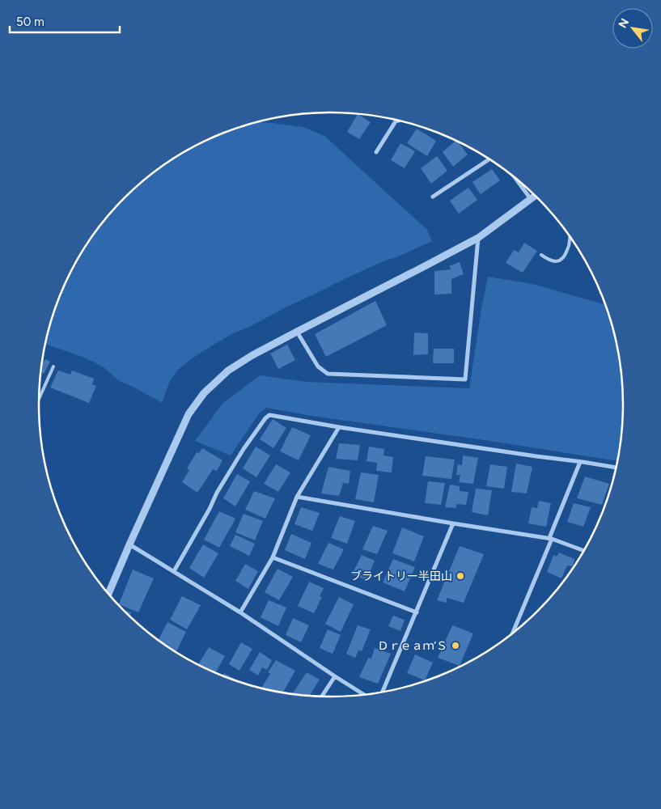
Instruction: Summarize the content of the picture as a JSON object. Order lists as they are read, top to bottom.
{
  "places": ["ブライトリー半田山", "Ｄｒｅａｍ’Ｓ"],
  "scale_bar": "50 m",
  "north": "top left"
}
